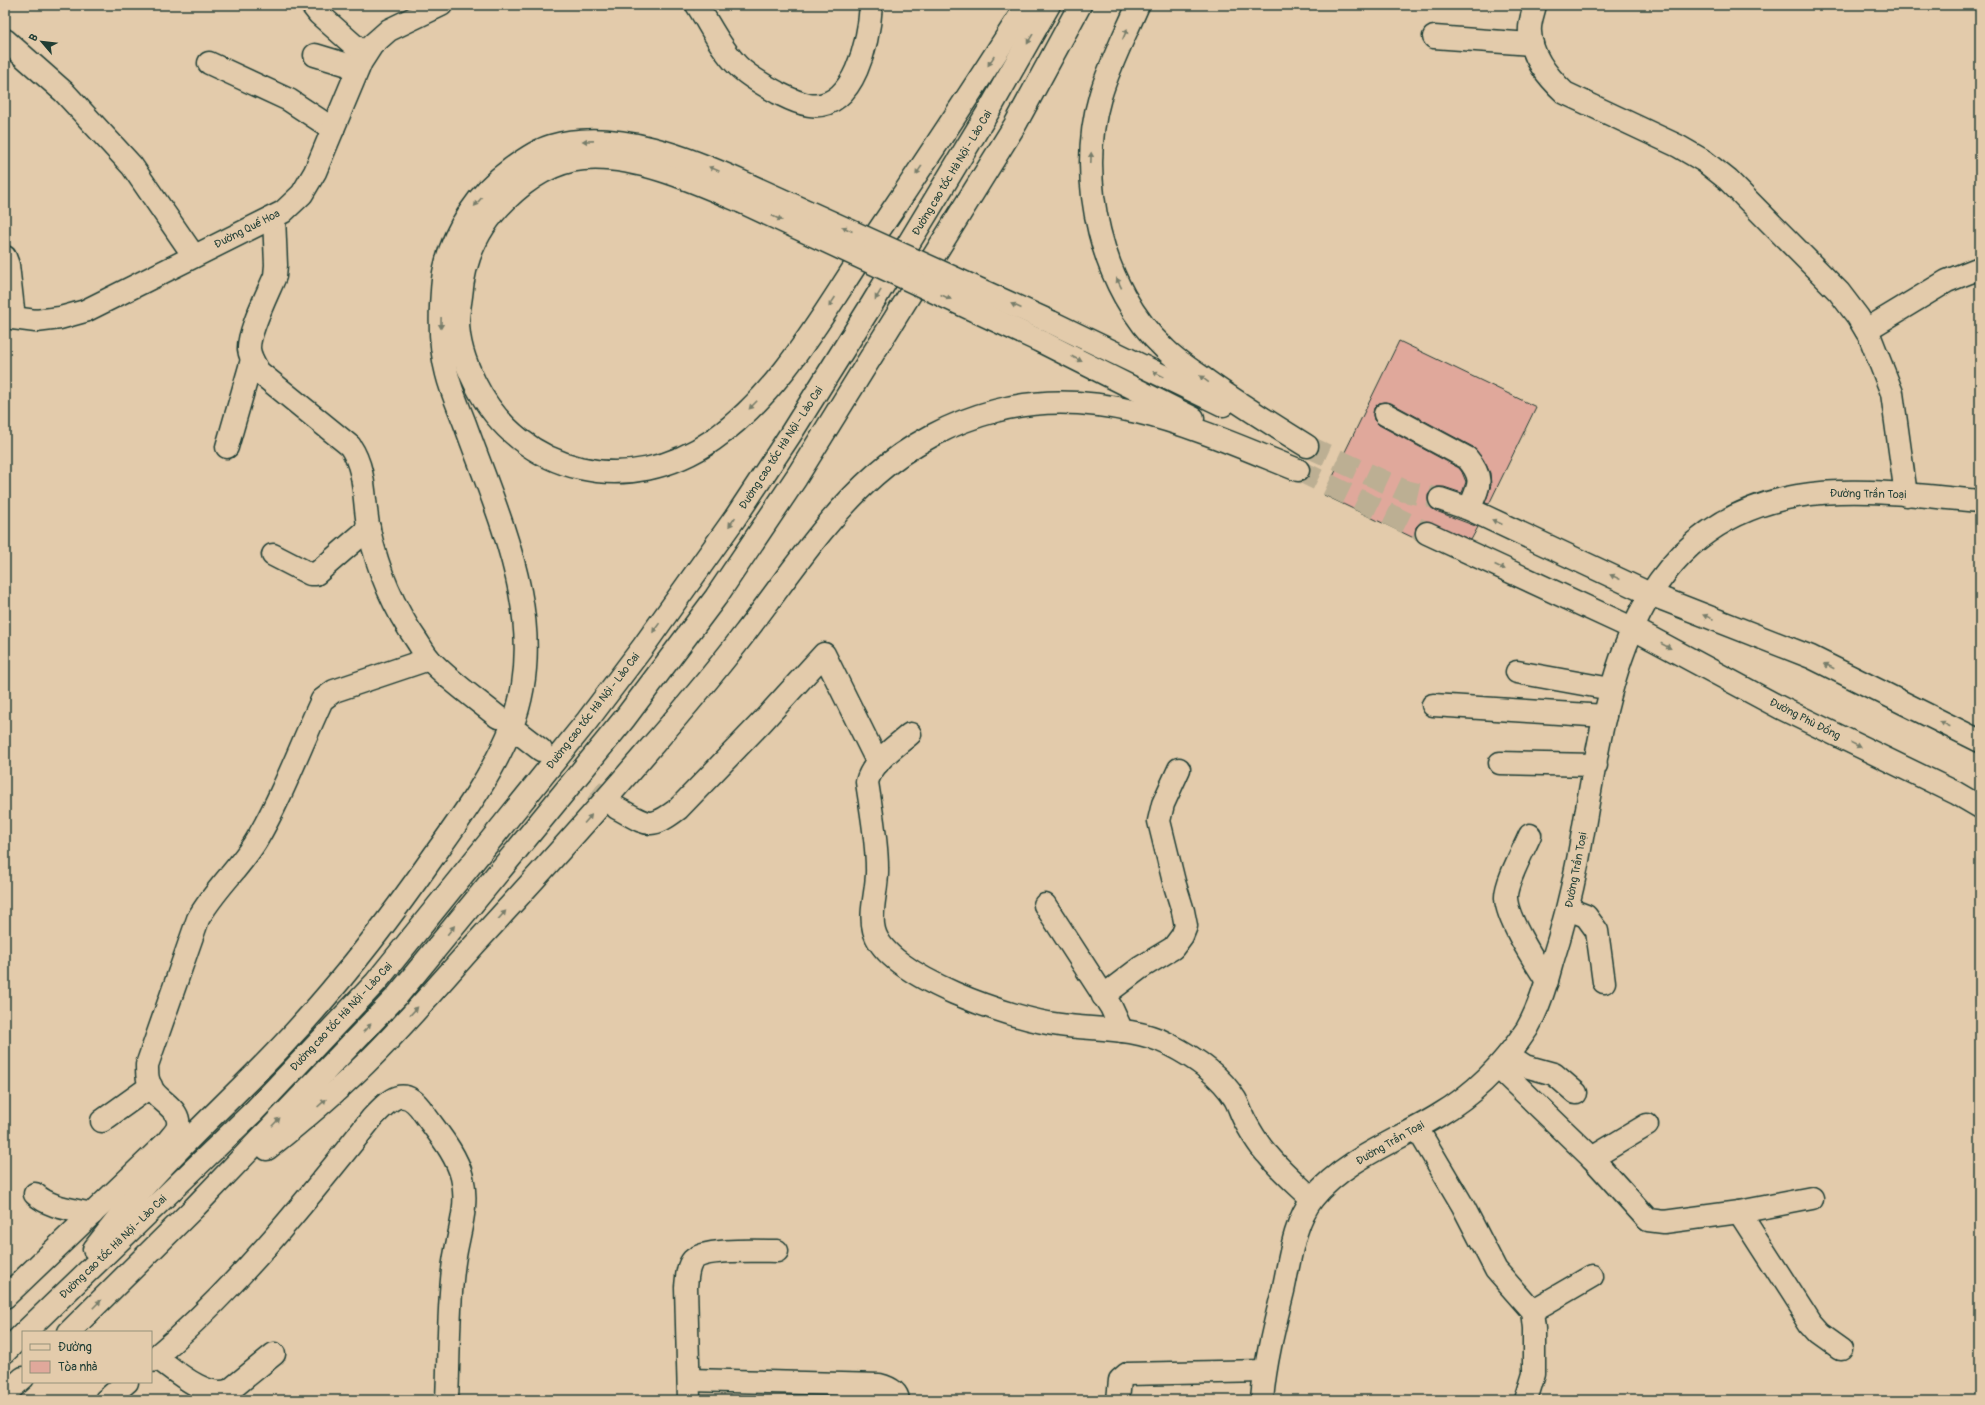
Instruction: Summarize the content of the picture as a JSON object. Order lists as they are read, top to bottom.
{
  "streets": {
    "main road": [
      "Đường cao tốc Hà Nội - Lào Cai",
      "Đường Quế Hoa",
      "Đường Trần Toại",
      "Đường Phù Đổng"
    ]
  },
  "crossings": [
    ["Đường Trần Toại", "Đường Phù Đổng"]
  ],
  "legend": ["Đường", "Tòa nhà"],
  "north": "top left"
}
